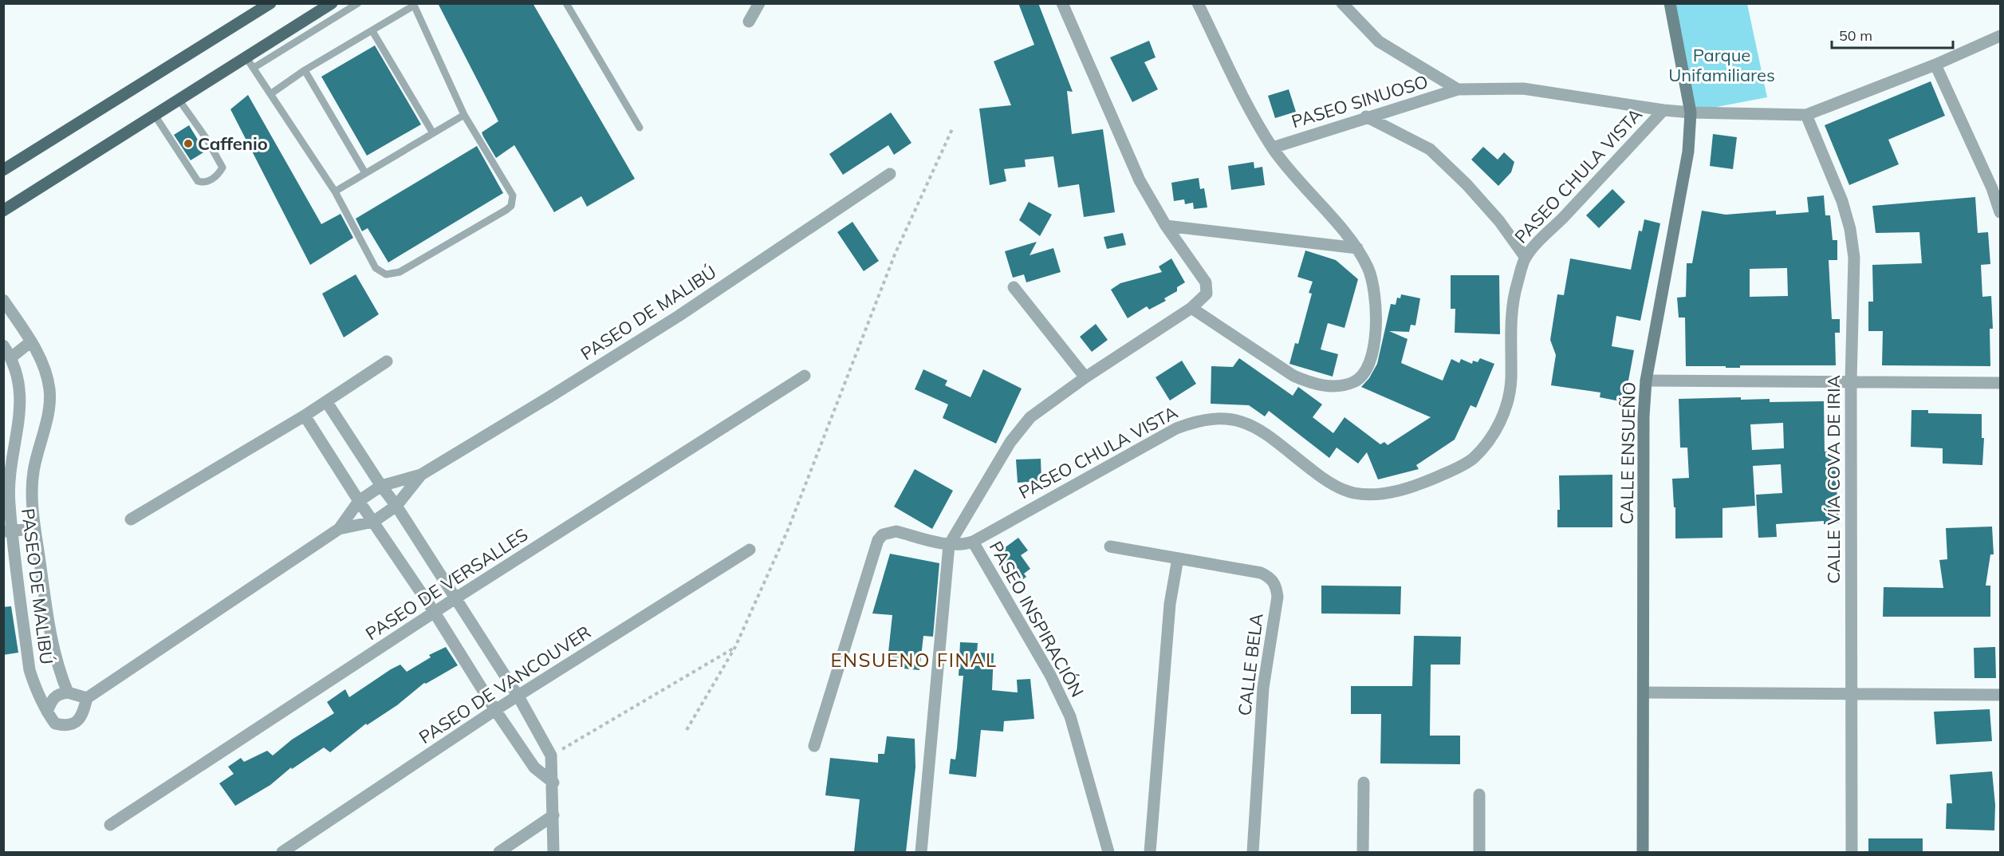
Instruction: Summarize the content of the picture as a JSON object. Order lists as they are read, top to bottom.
{
  "streets": {
    "street": [
      "PASEO SINUOSO",
      "PASEO CHULA VISTA",
      "PASEO DE MALIBÚ",
      "CALLE ENSUEÑO",
      "CALLE VÍA COVA DE IRIA",
      "PASEO DE VERSALLES",
      "PASEO INSPIRACIÓN",
      "CALLE BELA",
      "PASEO DE VANCOUVER"
    ]
  },
  "crossings": [
    ["PASEO SINUOSO", "PASEO CHULA VISTA"],
    ["PASEO SINUOSO", "CALLE ENSUEÑO"],
    ["PASEO SINUOSO", "CALLE VÍA COVA DE IRIA"],
    ["PASEO CHULA VISTA", "PASEO INSPIRACIÓN"]
  ],
  "districts": ["ENSUENO FINAL"],
  "parks": ["Parque Unifamiliares"],
  "places": ["Caffenio"],
  "scale_bar": "50 m"
}
